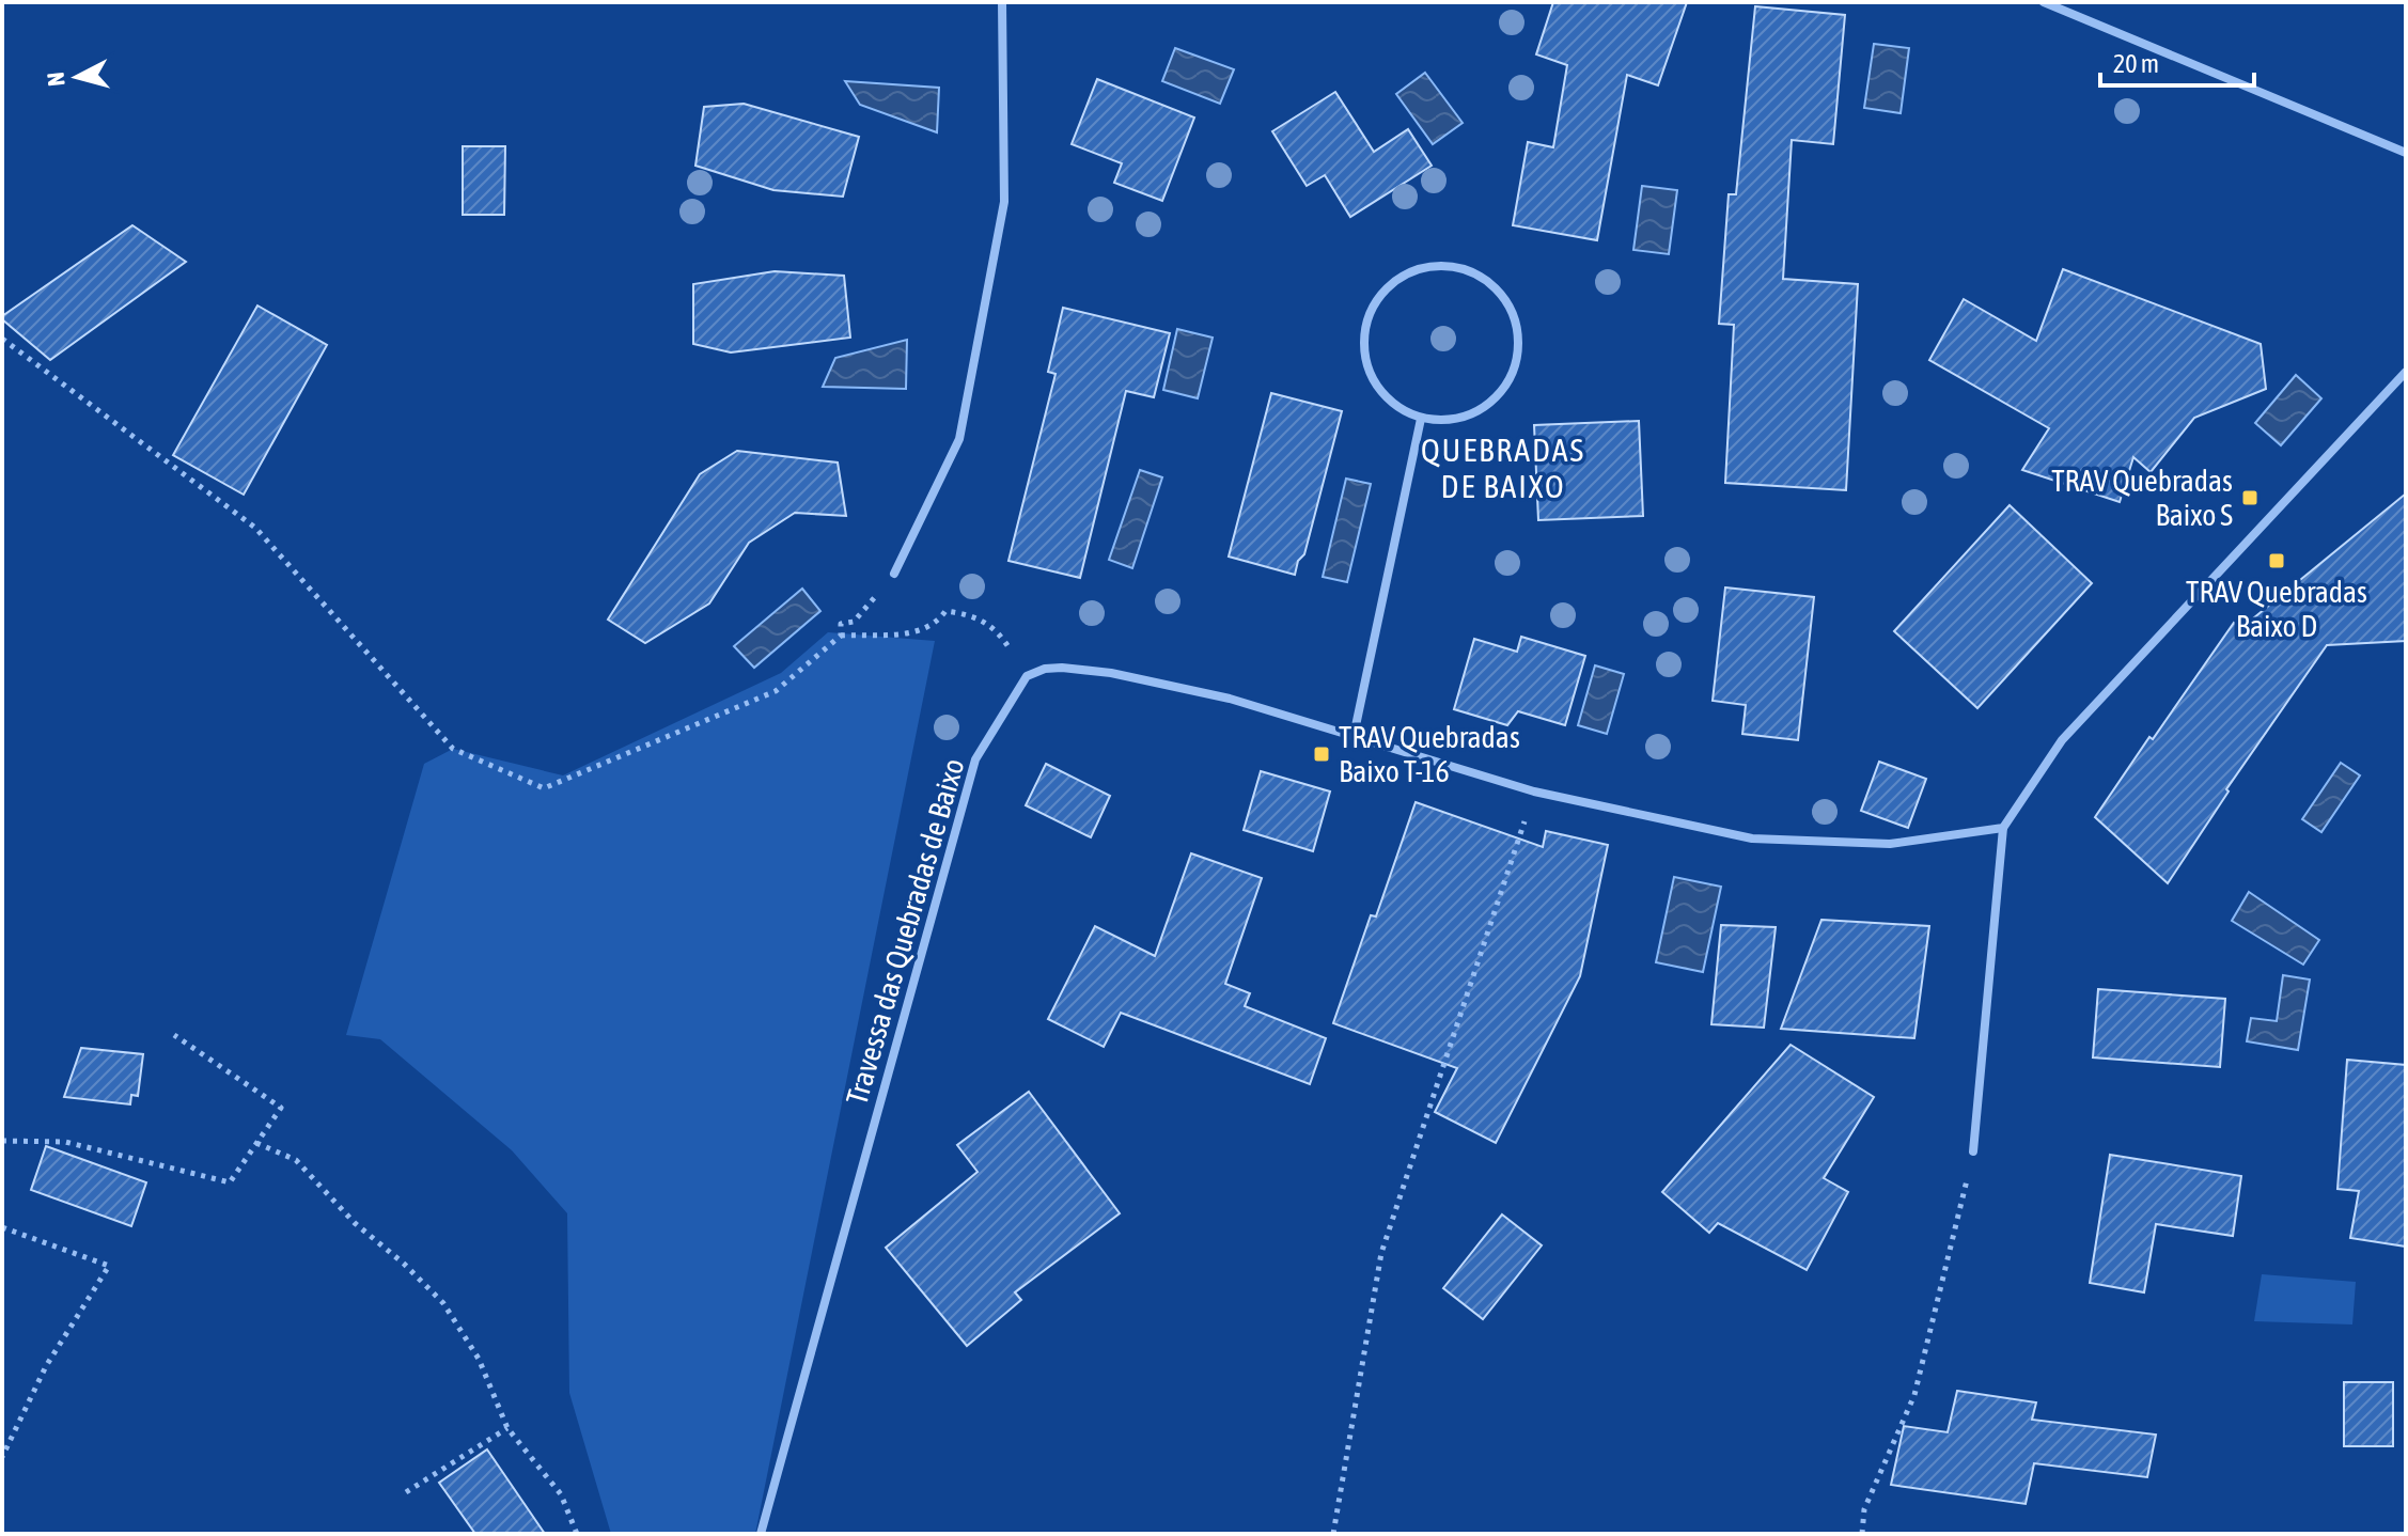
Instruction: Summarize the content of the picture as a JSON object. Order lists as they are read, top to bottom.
{
  "streets": {
    "street": ["Travessa das Quebradas de Baixo"]
  },
  "districts": ["QUEBRADAS DE BAIXO"],
  "places": {
    "transit": ["TRAV Quebradas Baixo S", "TRAV Quebradas Baixo D", "TRAV Quebradas Baixo T-16"]
  },
  "scale_bar": "20 m",
  "north": "left"
}
